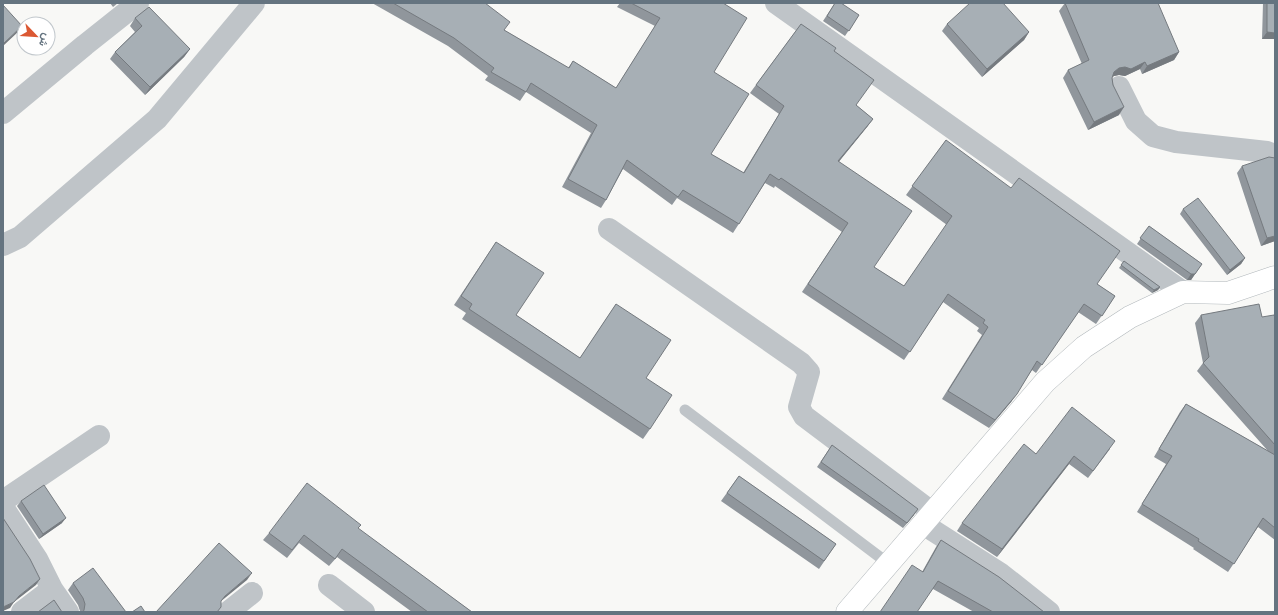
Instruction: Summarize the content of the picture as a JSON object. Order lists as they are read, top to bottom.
{
  "north": "bottom right"
}
